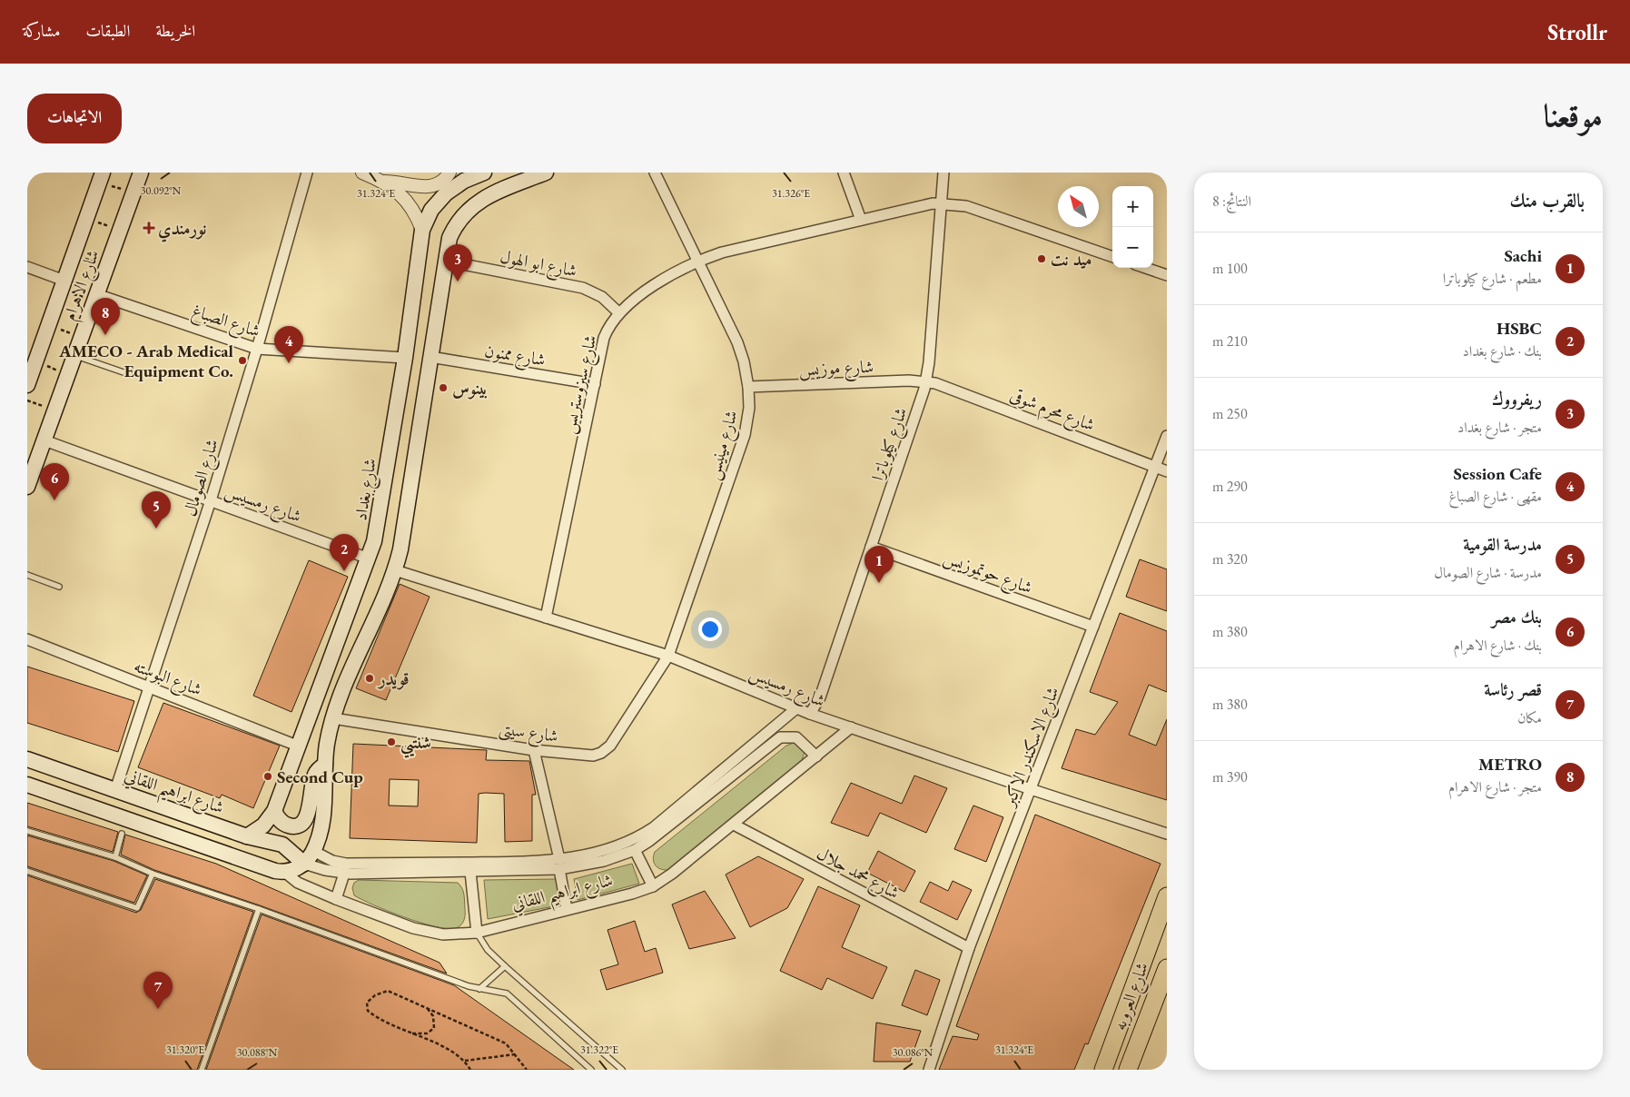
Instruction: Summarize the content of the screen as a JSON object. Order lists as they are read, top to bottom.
{
  "streets": {
    "highway": ["شارع العروبه"],
    "main road": ["شارع الاهرام", "شارع بغداد", "شارع ابراهيم اللقاني"],
    "street": [
      "شارع ابو الهول",
      "شارع الصباغ",
      "شارع ممنون",
      "شارع موزيس",
      "شارع سيزوستريس",
      "شارع محرم شوقى",
      "شارع كيلوباترا",
      "شارع مينيس",
      "شارع الصومال",
      "شارع رمسيس",
      "شارع حوتموزيس",
      "شارع البوسته",
      "شارع سيتى",
      "شارع الاسكندر الاكبر",
      "شارع محمد جلال"
    ]
  },
  "crossings": [
    ["شارع ابو الهول", "شارع سيزوستريس"],
    ["شارع الاهرام", "شارع الصباغ"],
    ["شارع الاهرام", "شارع رمسيس"],
    ["شارع الصباغ", "شارع الصومال"],
    ["شارع الصباغ", "شارع بغداد"],
    ["شارع ممنون", "شارع سيزوستريس"],
    ["شارع موزيس", "شارع محرم شوقى"],
    ["شارع موزيس", "شارع كيلوباترا"],
    ["شارع موزيس", "شارع مينيس"],
    ["شارع سيزوستريس", "شارع كيلوباترا"],
    ["شارع سيزوستريس", "شارع مينيس"],
    ["شارع سيزوستريس", "شارع رمسيس"],
    ["شارع محرم شوقى", "شارع كيلوباترا"],
    ["شارع محرم شوقى", "شارع الاسكندر الاكبر"],
    ["شارع كيلوباترا", "شارع رمسيس"],
    ["شارع كيلوباترا", "شارع حوتموزيس"],
    ["شارع مينيس", "شارع رمسيس"],
    ["شارع مينيس", "شارع سيتى"],
    ["شارع الصومال", "شارع رمسيس"],
    ["شارع الصومال", "شارع البوسته"],
    ["شارع الصومال", "شارع ابراهيم اللقاني"],
    ["شارع بغداد", "شارع رمسيس"],
    ["شارع بغداد", "شارع البوسته"],
    ["شارع بغداد", "شارع ابراهيم اللقاني"],
    ["شارع رمسيس", "شارع سيتى"],
    ["شارع رمسيس", "شارع الاسكندر الاكبر"],
    ["شارع رمسيس", "شارع ابراهيم اللقاني"],
    ["شارع حوتموزيس", "شارع الاسكندر الاكبر"],
    ["شارع الاسكندر الاكبر", "شارع محمد جلال"],
    ["شارع ابراهيم اللقاني", "شارع محمد جلال"]
  ],
  "places": {
    "health": ["نورمندي"],
    "other": [
      "ميد نت",
      "AMECO - Arab Medical Equipment Co.",
      "بينوس",
      "قويدر",
      "شنتيي",
      "Second Cup"
    ]
  },
  "north": "top left",
  "page": {
    "header": "Strollr",
    "nav": ["الخريطة", "الطبقات", "مشاركة"],
    "title": "موقعنا",
    "buttons": "الاتجاهات",
    "heading": ["بالقرب منك", "النتائج: 8"],
    "map_buttons": ["+", "−"],
    "list": [
      {
        "mark": "1",
        "name": "Sachi",
        "note": "مطعم · شارع كيلوباترا",
        "value": "100 m"
      },
      {
        "mark": "2",
        "name": "HSBC",
        "note": "بنك · شارع بغداد",
        "value": "210 m"
      },
      {
        "mark": "3",
        "name": "ريفرووك",
        "note": "متجر · شارع بغداد",
        "value": "250 m"
      },
      {
        "mark": "4",
        "name": "Session Cafe",
        "note": "مقهى · شارع الصباغ",
        "value": "290 m"
      },
      {
        "mark": "5",
        "name": "مدرسة القومية",
        "note": "مدرسة · شارع الصومال",
        "value": "320 m"
      },
      {
        "mark": "6",
        "name": "بنك مصر",
        "note": "بنك · شارع الاهرام",
        "value": "380 m"
      },
      {
        "mark": "7",
        "name": "قصر رئاسة",
        "note": "مكان",
        "value": "380 m"
      },
      {
        "mark": "8",
        "name": "METRO",
        "note": "متجر · شارع الاهرام",
        "value": "390 m"
      }
    ],
    "pins": [
      "3",
      "8",
      "4",
      "6",
      "5",
      "2",
      "1",
      "7"
    ]
  },
  "coordinates": [
    "30.092°N",
    "31.324°E",
    "31.326°E",
    "31.320°E",
    "31.322°E",
    "30.088°N",
    "30.086°N"
  ]
}
